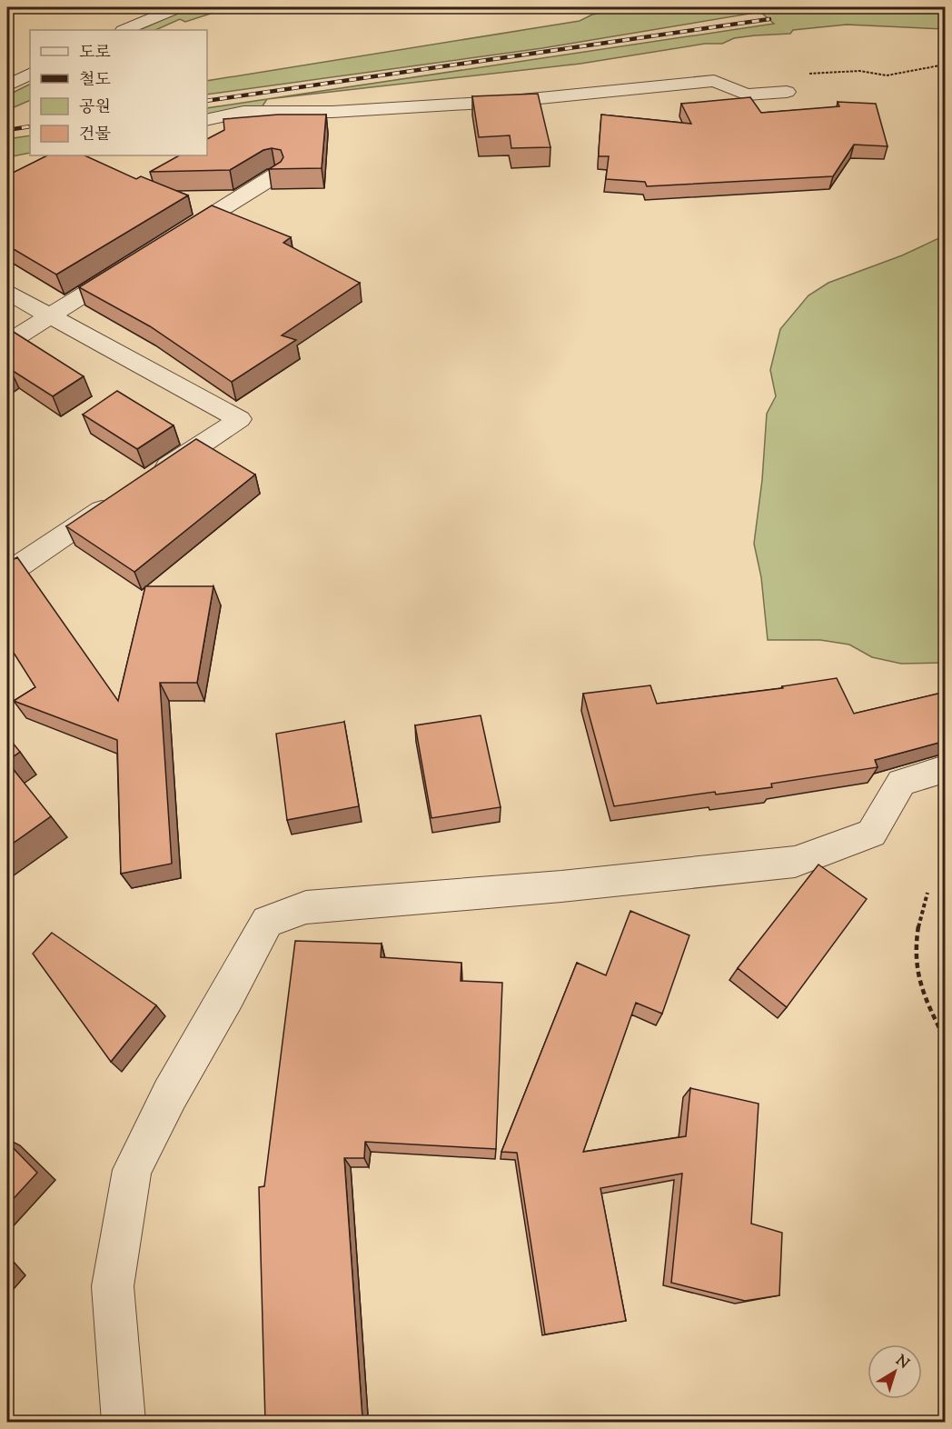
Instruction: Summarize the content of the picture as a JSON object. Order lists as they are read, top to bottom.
{
  "legend": [
    "도로",
    "철도",
    "공원",
    "건물"
  ],
  "north": "top right"
}
